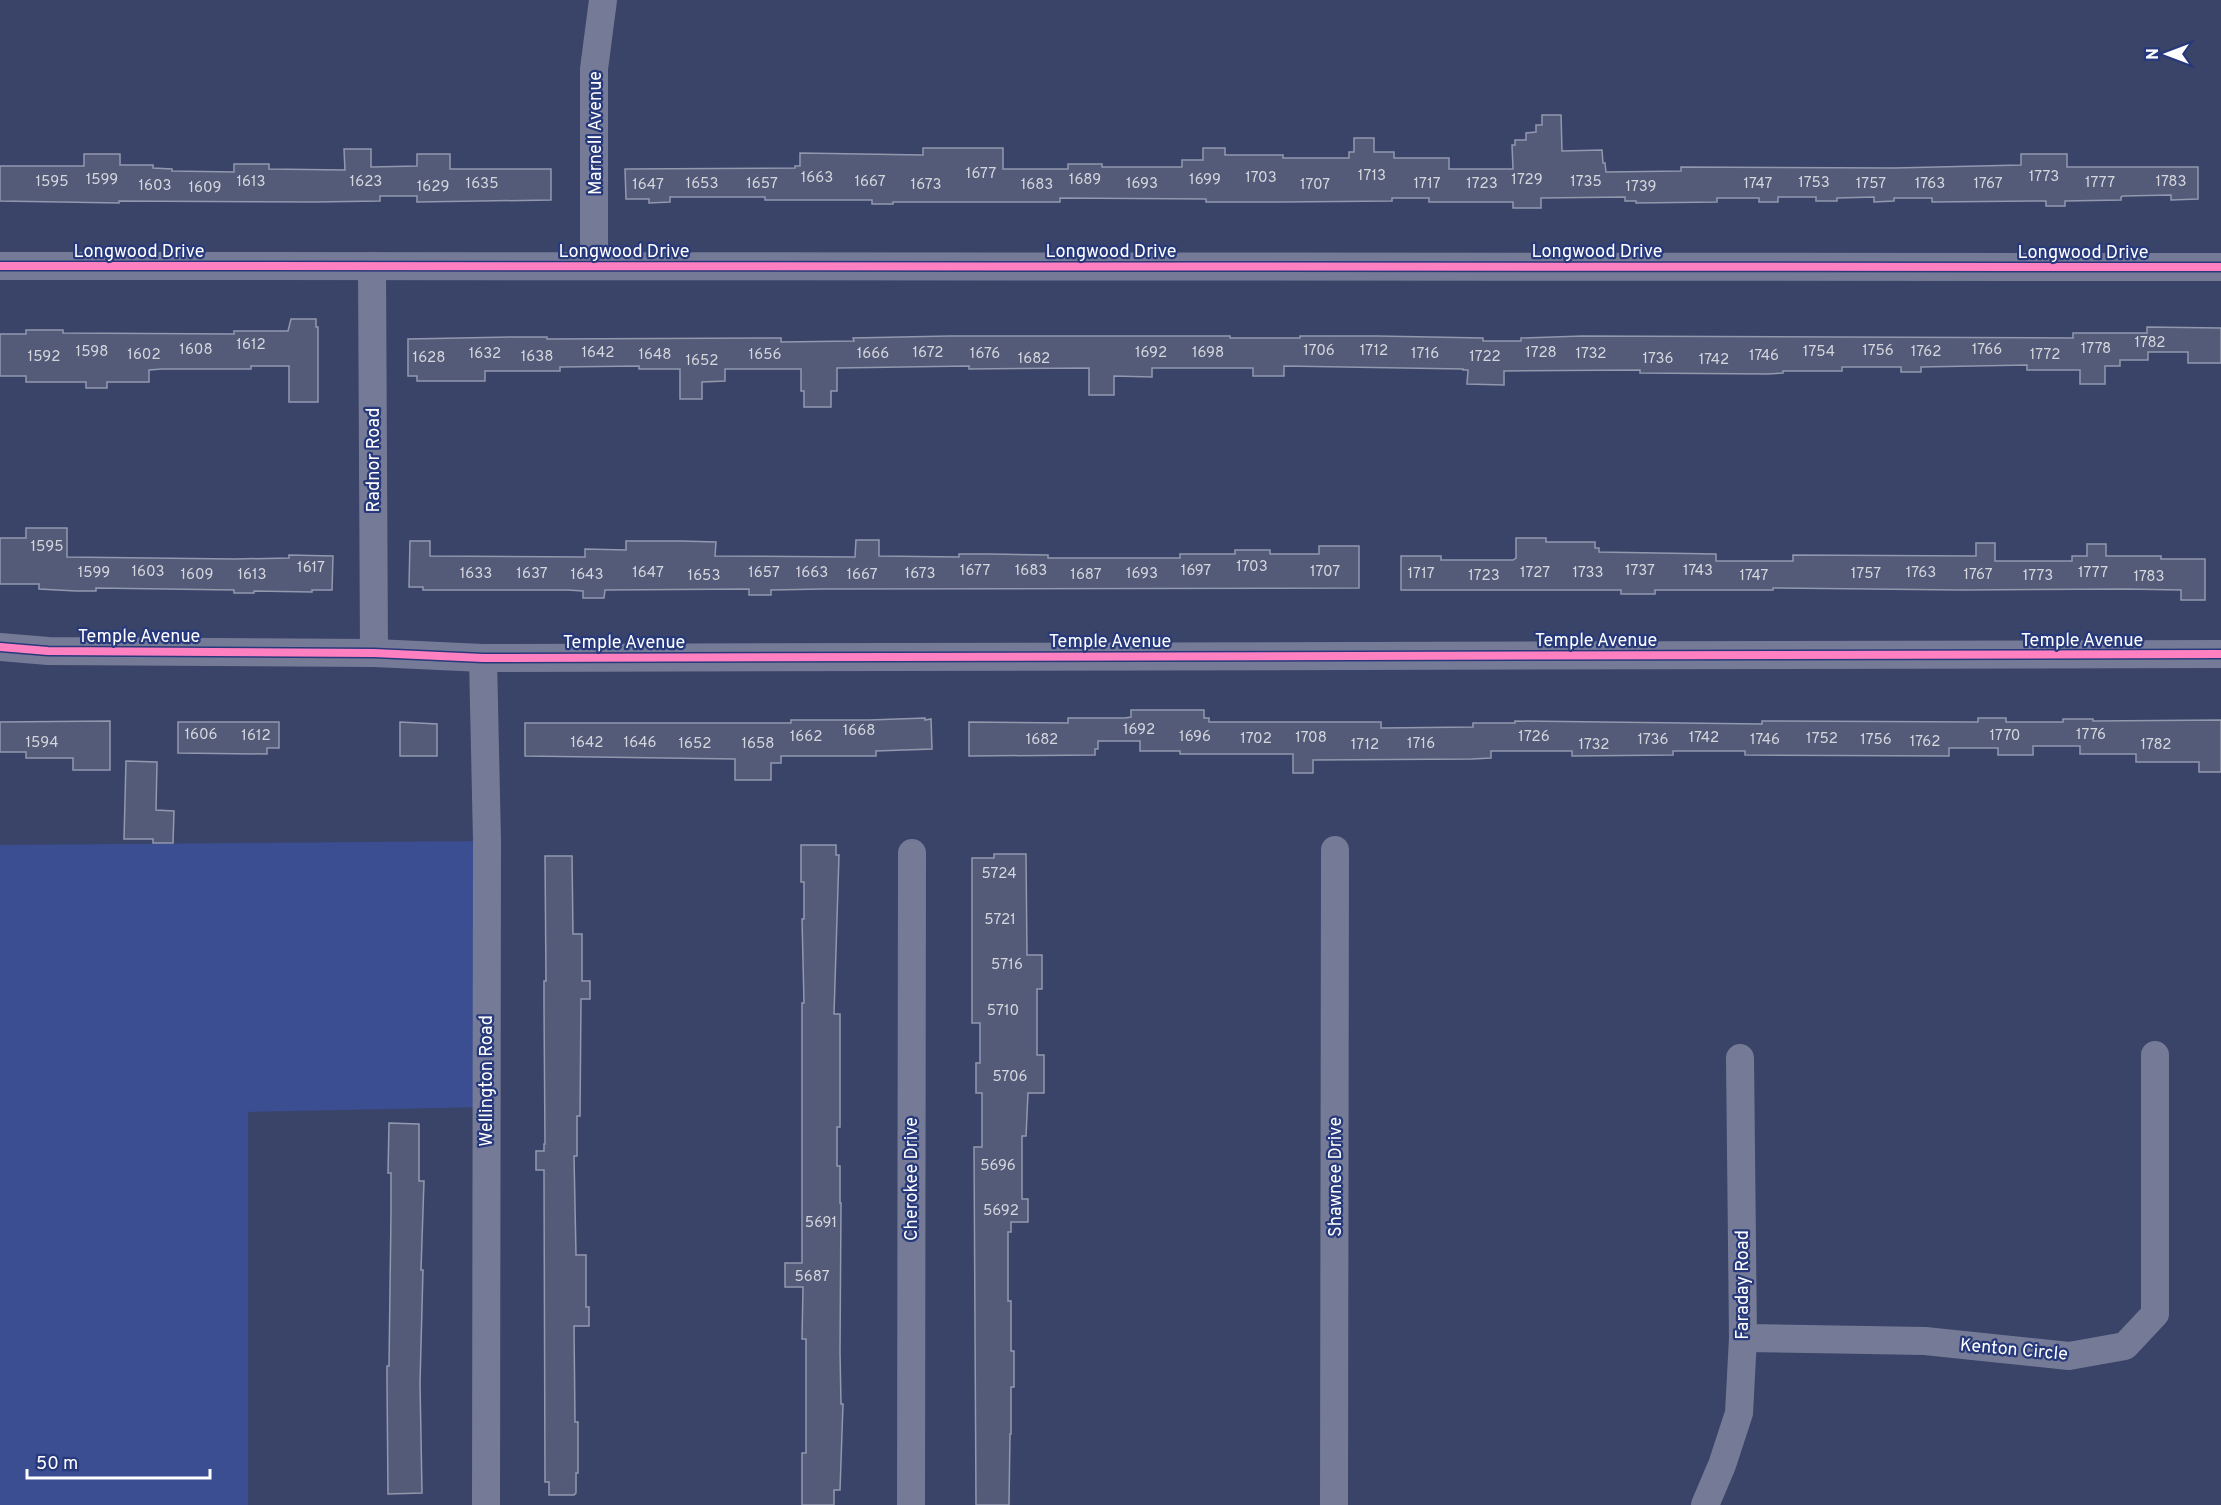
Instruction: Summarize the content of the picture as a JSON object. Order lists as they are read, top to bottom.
{
  "streets": {
    "street": [
      "Marnell Avenue",
      "Longwood Drive",
      "Radnor Road",
      "Temple Avenue",
      "Wellington Road",
      "Shawnee Drive",
      "Cherokee Drive",
      "Faraday Road",
      "Kenton Circle"
    ]
  },
  "crossings": [
    ["Marnell Avenue", "Longwood Drive"],
    ["Longwood Drive", "Radnor Road"],
    ["Radnor Road", "Temple Avenue"],
    ["Temple Avenue", "Wellington Road"],
    ["Faraday Road", "Kenton Circle"]
  ],
  "house_numbers": [
    "1677",
    "1713",
    "1773",
    "1663",
    "1703",
    "1599",
    "1689",
    "1699",
    "1729",
    "1595",
    "1613",
    "1623",
    "1667",
    "1735",
    "1783",
    "1753",
    "1777",
    "1635",
    "1653",
    "1657",
    "1693",
    "1717",
    "1723",
    "1747",
    "1757",
    "1763",
    "1767",
    "1647",
    "1673",
    "1683",
    "1707",
    "1603",
    "1629",
    "1739",
    "1609",
    "1782",
    "1612",
    "1778",
    "1608",
    "1766",
    "1706",
    "1712",
    "1756",
    "1598",
    "1754",
    "1762",
    "1642",
    "1672",
    "1692",
    "1698",
    "1728",
    "1632",
    "1666",
    "1676",
    "1716",
    "1732",
    "1602",
    "1648",
    "1656",
    "1772",
    "1746",
    "1592",
    "1638",
    "1722",
    "1628",
    "1682",
    "1736",
    "1742",
    "1652",
    "1595",
    "1703",
    "1617",
    "1677",
    "1683",
    "1697",
    "1737",
    "1743",
    "1603",
    "1707",
    "1599",
    "1647",
    "1657",
    "1663",
    "1727",
    "1733",
    "1763",
    "1777",
    "1633",
    "1637",
    "1673",
    "1693",
    "1717",
    "1757",
    "1609",
    "1613",
    "1643",
    "1667",
    "1687",
    "1767",
    "1653",
    "1723",
    "1747",
    "1773",
    "1783",
    "1692",
    "1668",
    "1606",
    "1776",
    "1612",
    "1770",
    "1662",
    "1696",
    "1726",
    "1708",
    "1742",
    "1702",
    "1752",
    "1682",
    "1736",
    "1746",
    "1756",
    "1762",
    "1594",
    "1642",
    "1646",
    "1652",
    "1658",
    "1716",
    "1712",
    "1732",
    "1782",
    "5724",
    "5721",
    "5716",
    "5710",
    "5706",
    "5696",
    "5692",
    "5691",
    "5687"
  ],
  "scale_bar": "50 m",
  "north": "left"
}
